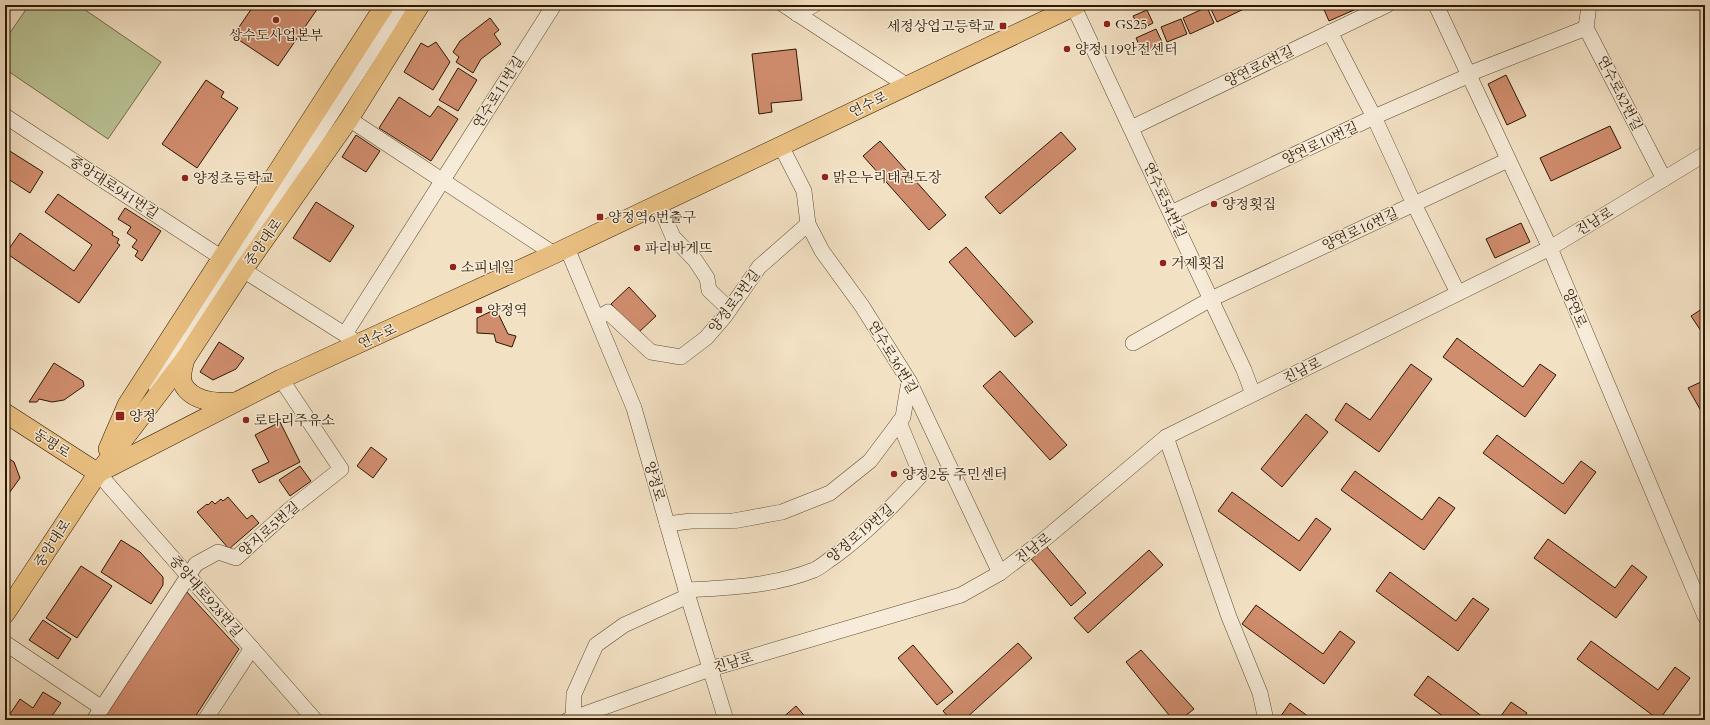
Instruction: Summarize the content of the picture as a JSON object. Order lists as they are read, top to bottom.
{
  "streets": {
    "main road": ["연수로", "중앙대로", "동평로"],
    "street": [
      "양연로6번길",
      "연수로11번길",
      "연수로82번길",
      "양연로10번길",
      "중앙대로941번길",
      "연수로54번길",
      "진남로",
      "양연로16번길",
      "양정로3번길",
      "양연로",
      "연수로36번길",
      "양정로",
      "양지로5번길",
      "양정로19번길",
      "중앙대로928번길"
    ]
  },
  "crossings": [
    ["양연로6번길", "연수로54번길"],
    ["연수로11번길", "연수로"],
    ["연수로82번길", "양연로10번길"],
    ["연수로82번길", "진남로"],
    ["연수로", "연수로54번길"],
    ["연수로", "중앙대로"],
    ["연수로", "연수로36번길"],
    ["연수로", "동평로"],
    ["연수로", "양정로"],
    ["연수로", "양지로5번길"],
    ["연수로", "중앙대로928번길"],
    ["양연로10번길", "연수로54번길"],
    ["양연로10번길", "양연로"],
    ["중앙대로941번길", "중앙대로"],
    ["연수로54번길", "진남로"],
    ["연수로54번길", "양연로16번길"],
    ["진남로", "양연로"],
    ["진남로", "연수로36번길"],
    ["진남로", "양정로"],
    ["양연로16번길", "양연로"],
    ["중앙대로", "동평로"],
    ["중앙대로", "중앙대로928번길"],
    ["양정로3번길", "연수로36번길"],
    ["양정로3번길", "양정로"],
    ["동평로", "중앙대로928번길"],
    ["양정로", "양정로19번길"],
    ["양지로5번길", "중앙대로928번길"]
  ],
  "places": {
    "other": [
      "상수도사업본부",
      "GS25",
      "양정119안전센터",
      "맑은누리태권도장",
      "양정초등학교",
      "양정횟집",
      "파리바게뜨",
      "거제횟집",
      "소피네일",
      "로타리주유소",
      "양정2동 주민센터"
    ],
    "transit": [
      "세정상업고등학교",
      "양정역6번출구",
      "양정역",
      "양정"
    ]
  }
}
